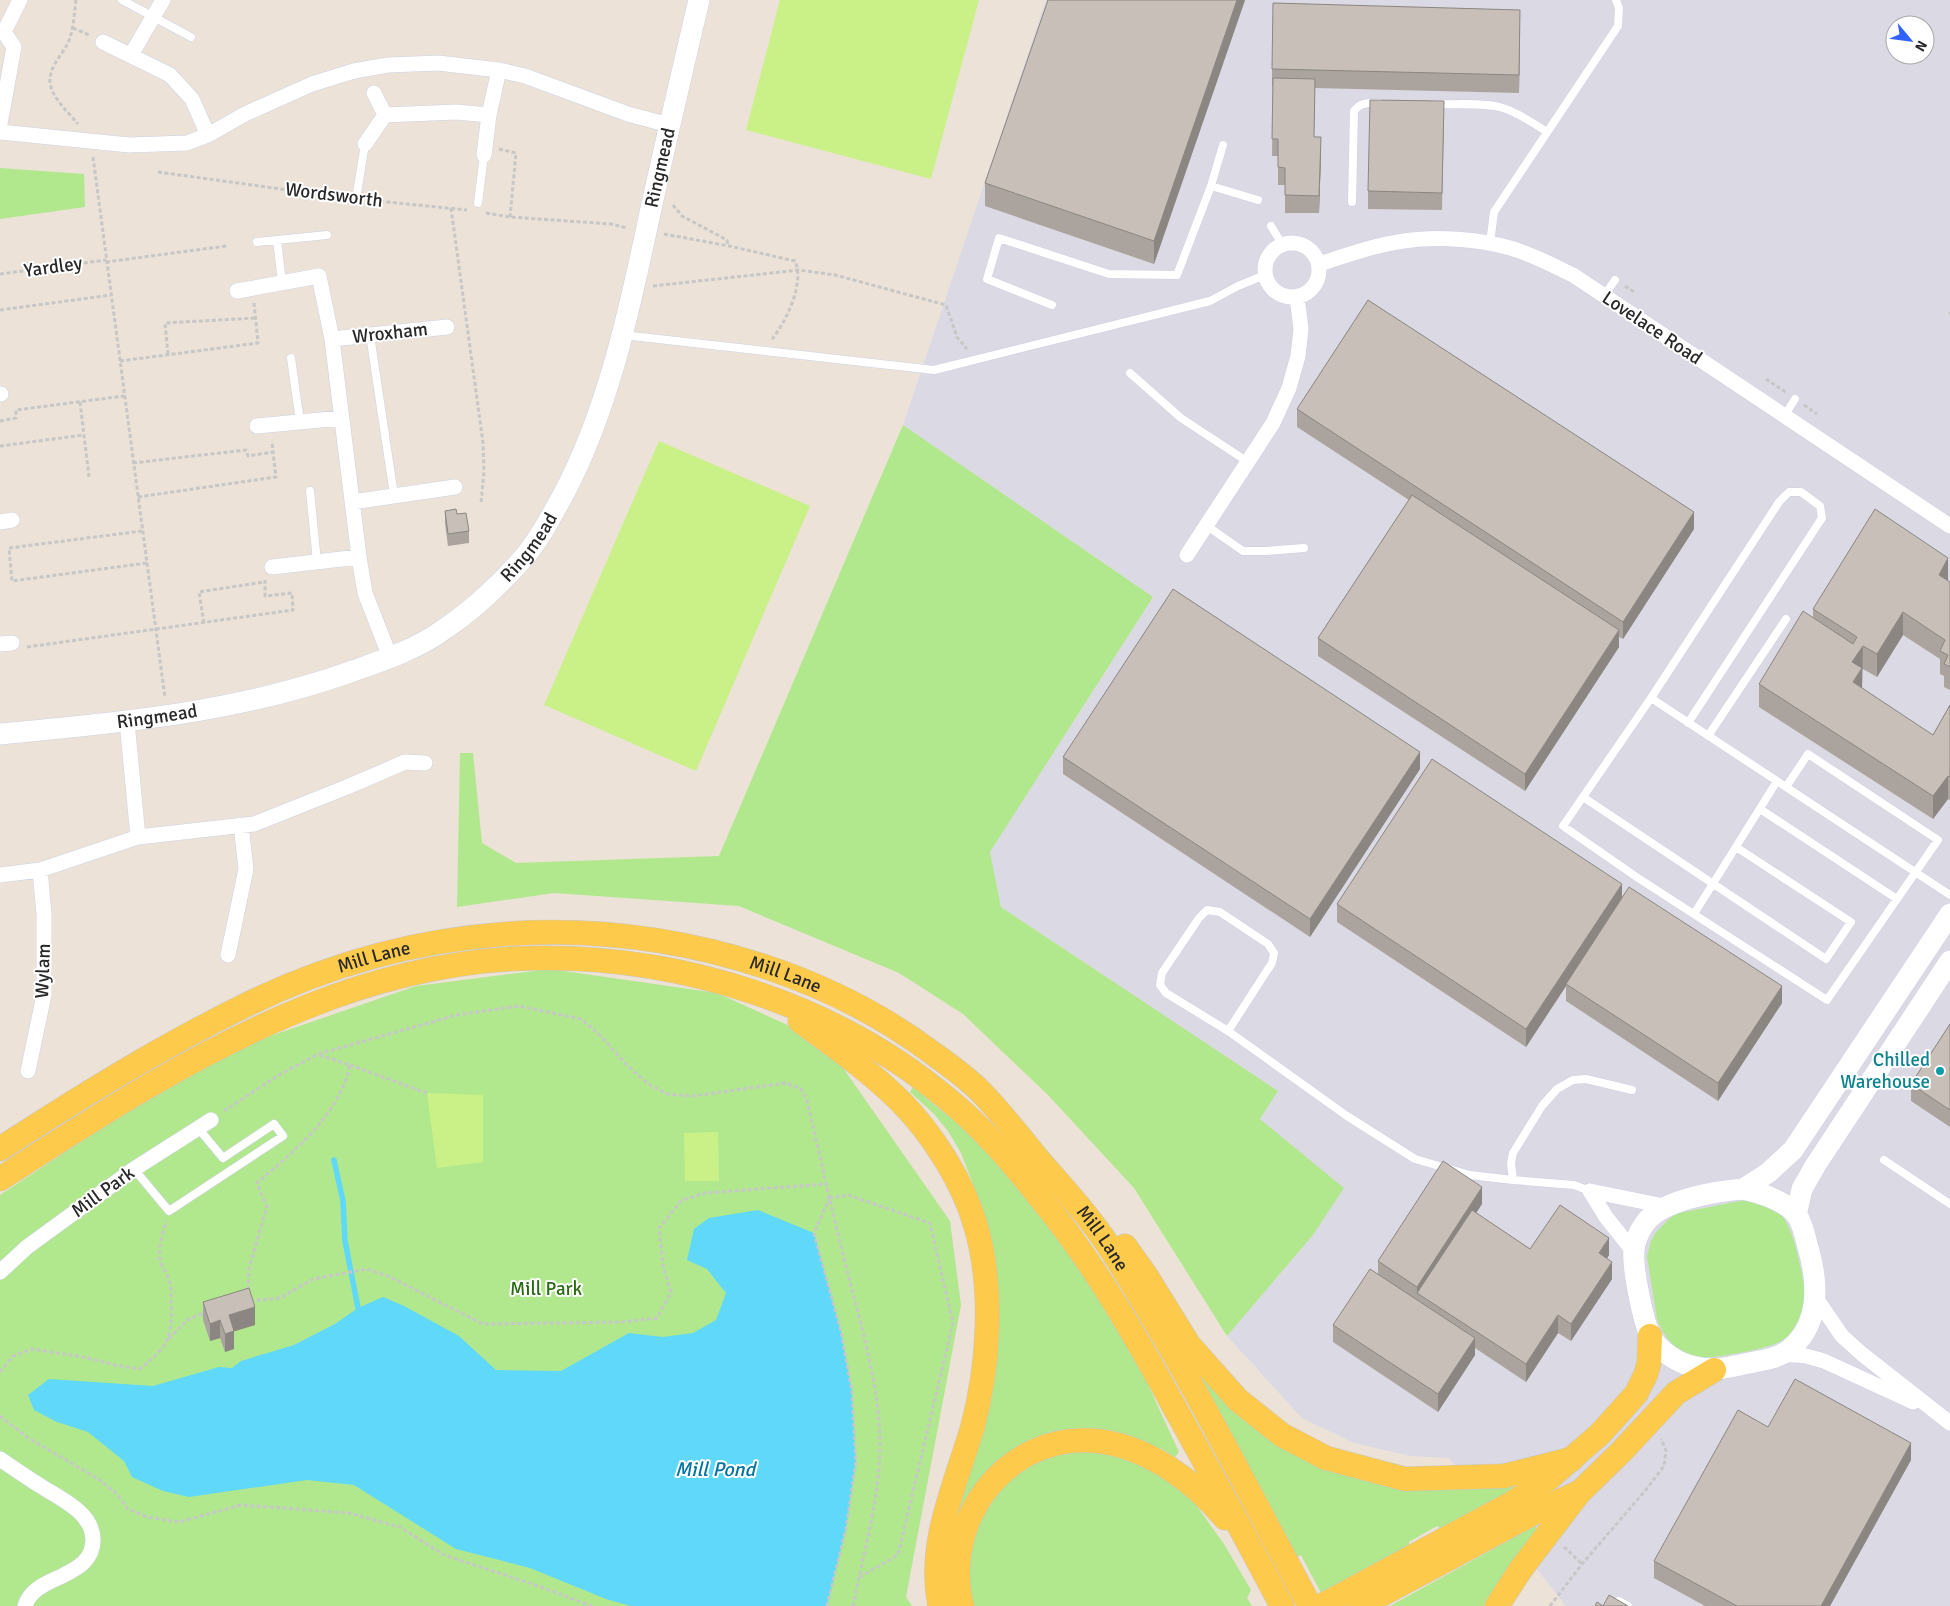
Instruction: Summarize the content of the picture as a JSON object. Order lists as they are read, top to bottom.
{
  "streets": {
    "main road": ["Mill Lane"],
    "street": [
      "Ringmead",
      "Wordsworth",
      "Lovelace Road",
      "Wroxham",
      "Wylam",
      "Mill Park"
    ],
    "path": ["Yardley"]
  },
  "crossings": [
    ["Ringmead", "Wroxham"]
  ],
  "water": ["Mill Pond"],
  "parks": ["Mill Park"],
  "places": ["Chilled Warehouse"],
  "north": "bottom right"
}
